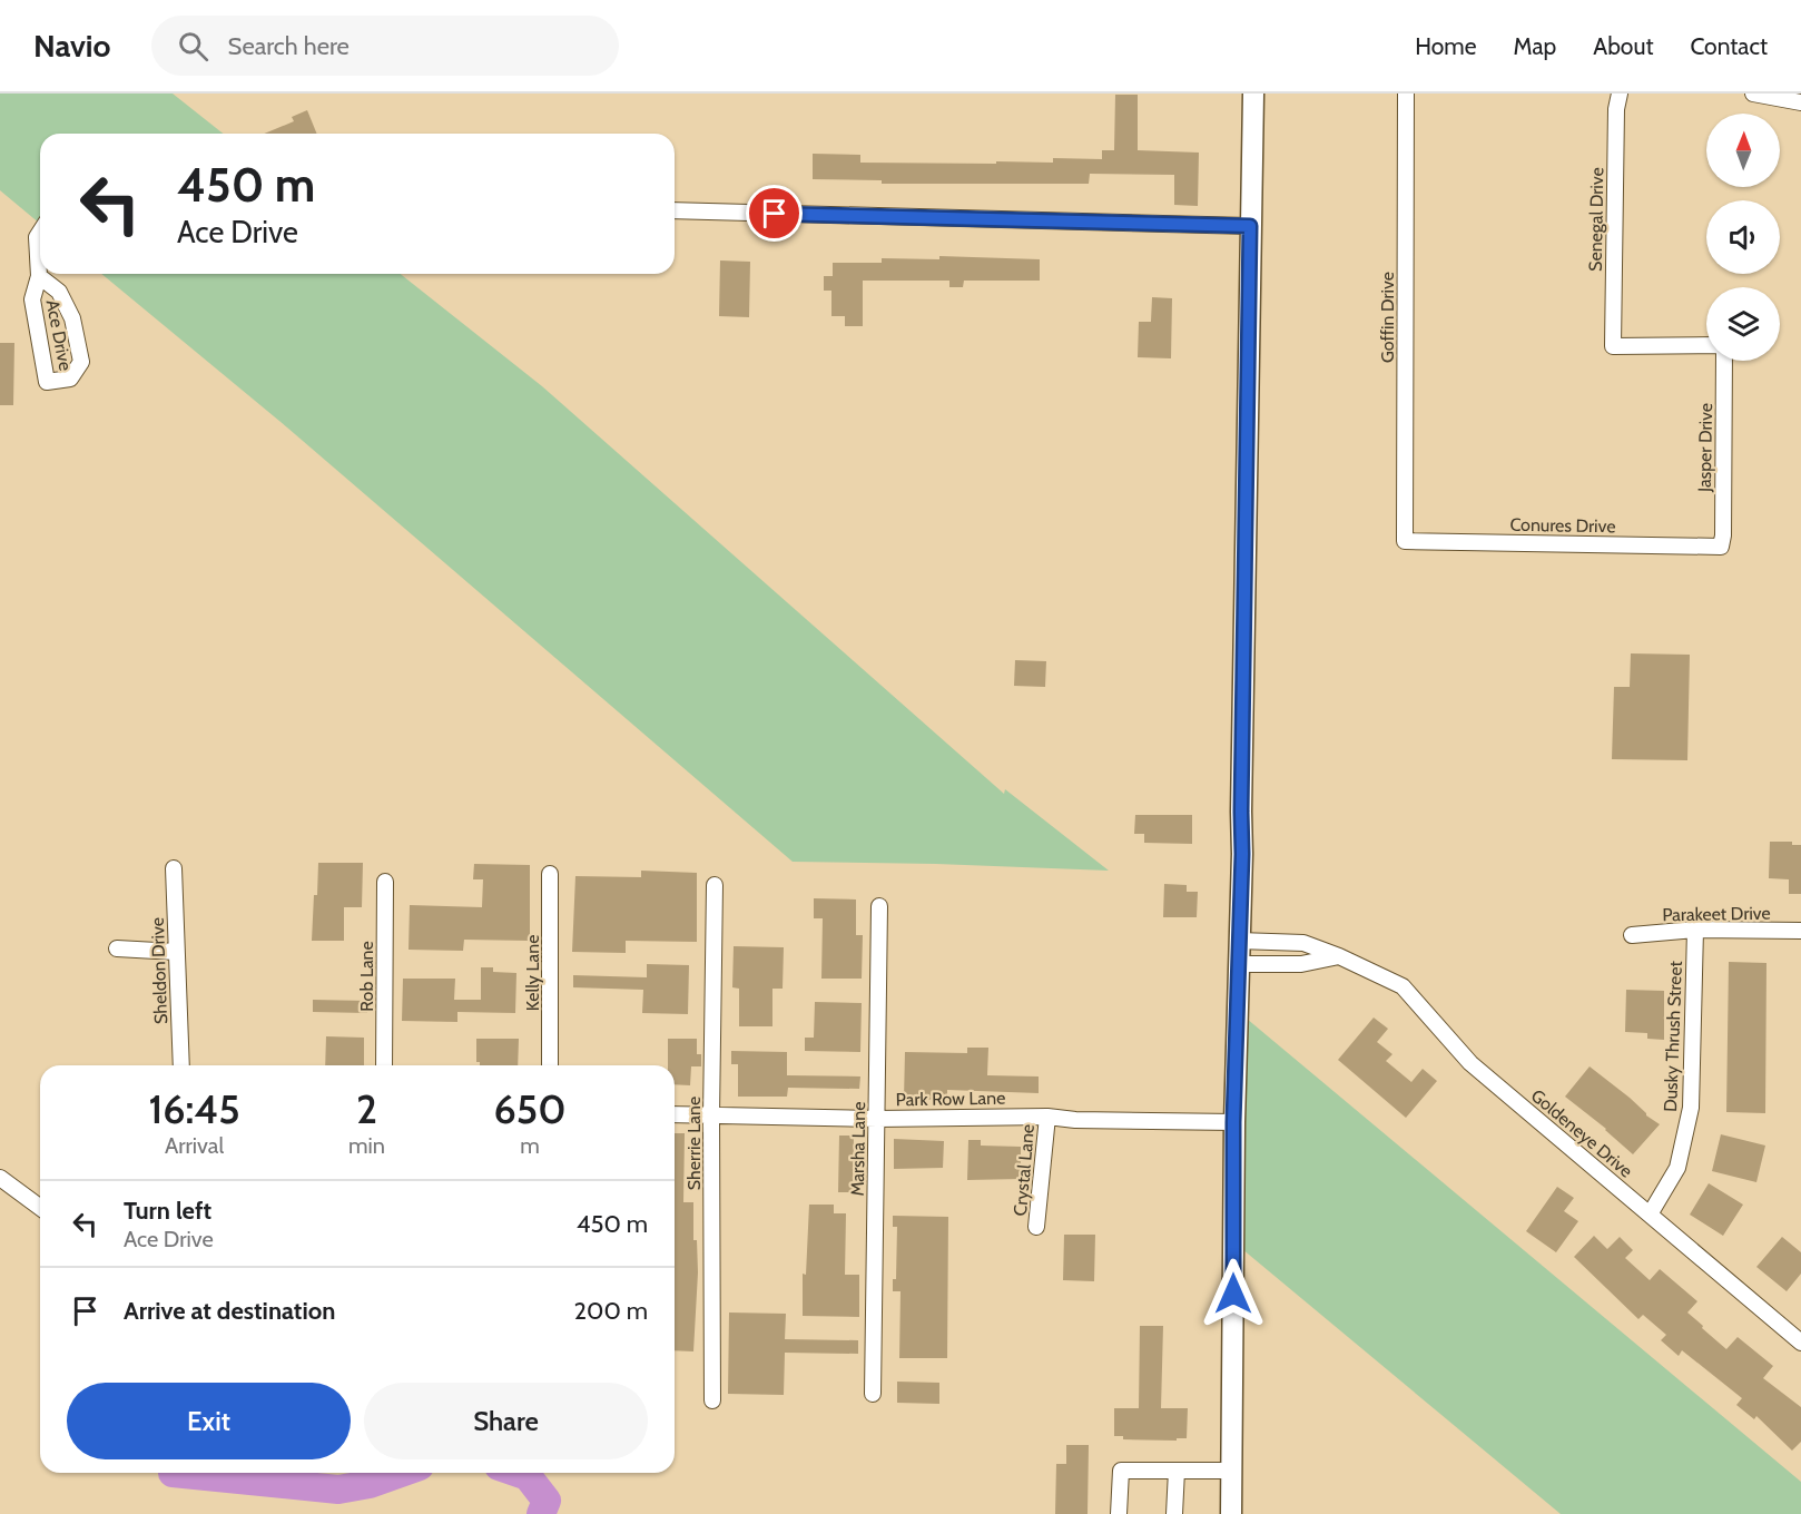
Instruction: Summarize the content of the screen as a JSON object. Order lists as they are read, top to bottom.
{
  "streets": {
    "street": [
      "Senegal Drive",
      "Goffin Drive",
      "Ace Drive",
      "Jasper Drive",
      "Conures Drive",
      "Parakeet Drive",
      "Sheldon Drive",
      "Kelly Lane",
      "Rob Lane",
      "Dusky Thrush Street",
      "Park Row Lane",
      "Goldeneye Drive",
      "Sherrie Lane",
      "Marsha Lane",
      "Crystal Lane"
    ]
  },
  "crossings": [
    ["Goffin Drive", "Conures Drive"],
    ["Jasper Drive", "Conures Drive"],
    ["Parakeet Drive", "Dusky Thrush Street"],
    ["Dusky Thrush Street", "Goldeneye Drive"],
    ["Park Row Lane", "Sherrie Lane"],
    ["Park Row Lane", "Marsha Lane"],
    ["Park Row Lane", "Crystal Lane"]
  ],
  "north": "top",
  "page": {
    "header": "Navio",
    "search": "Search here",
    "nav": [
      "Home",
      "Map",
      "About",
      "Contact"
    ],
    "turn": ["450 m", "Ace Drive"],
    "eta": [
      "16:45",
      "Arrival",
      "2",
      "min",
      "650",
      "m"
    ],
    "list": [
      {
        "name": "Turn left",
        "note": "Ace Drive",
        "value": "450 m"
      },
      {
        "name": "Arrive at destination",
        "value": "200 m"
      }
    ],
    "buttons": ["Exit", "Share"]
  }
}
